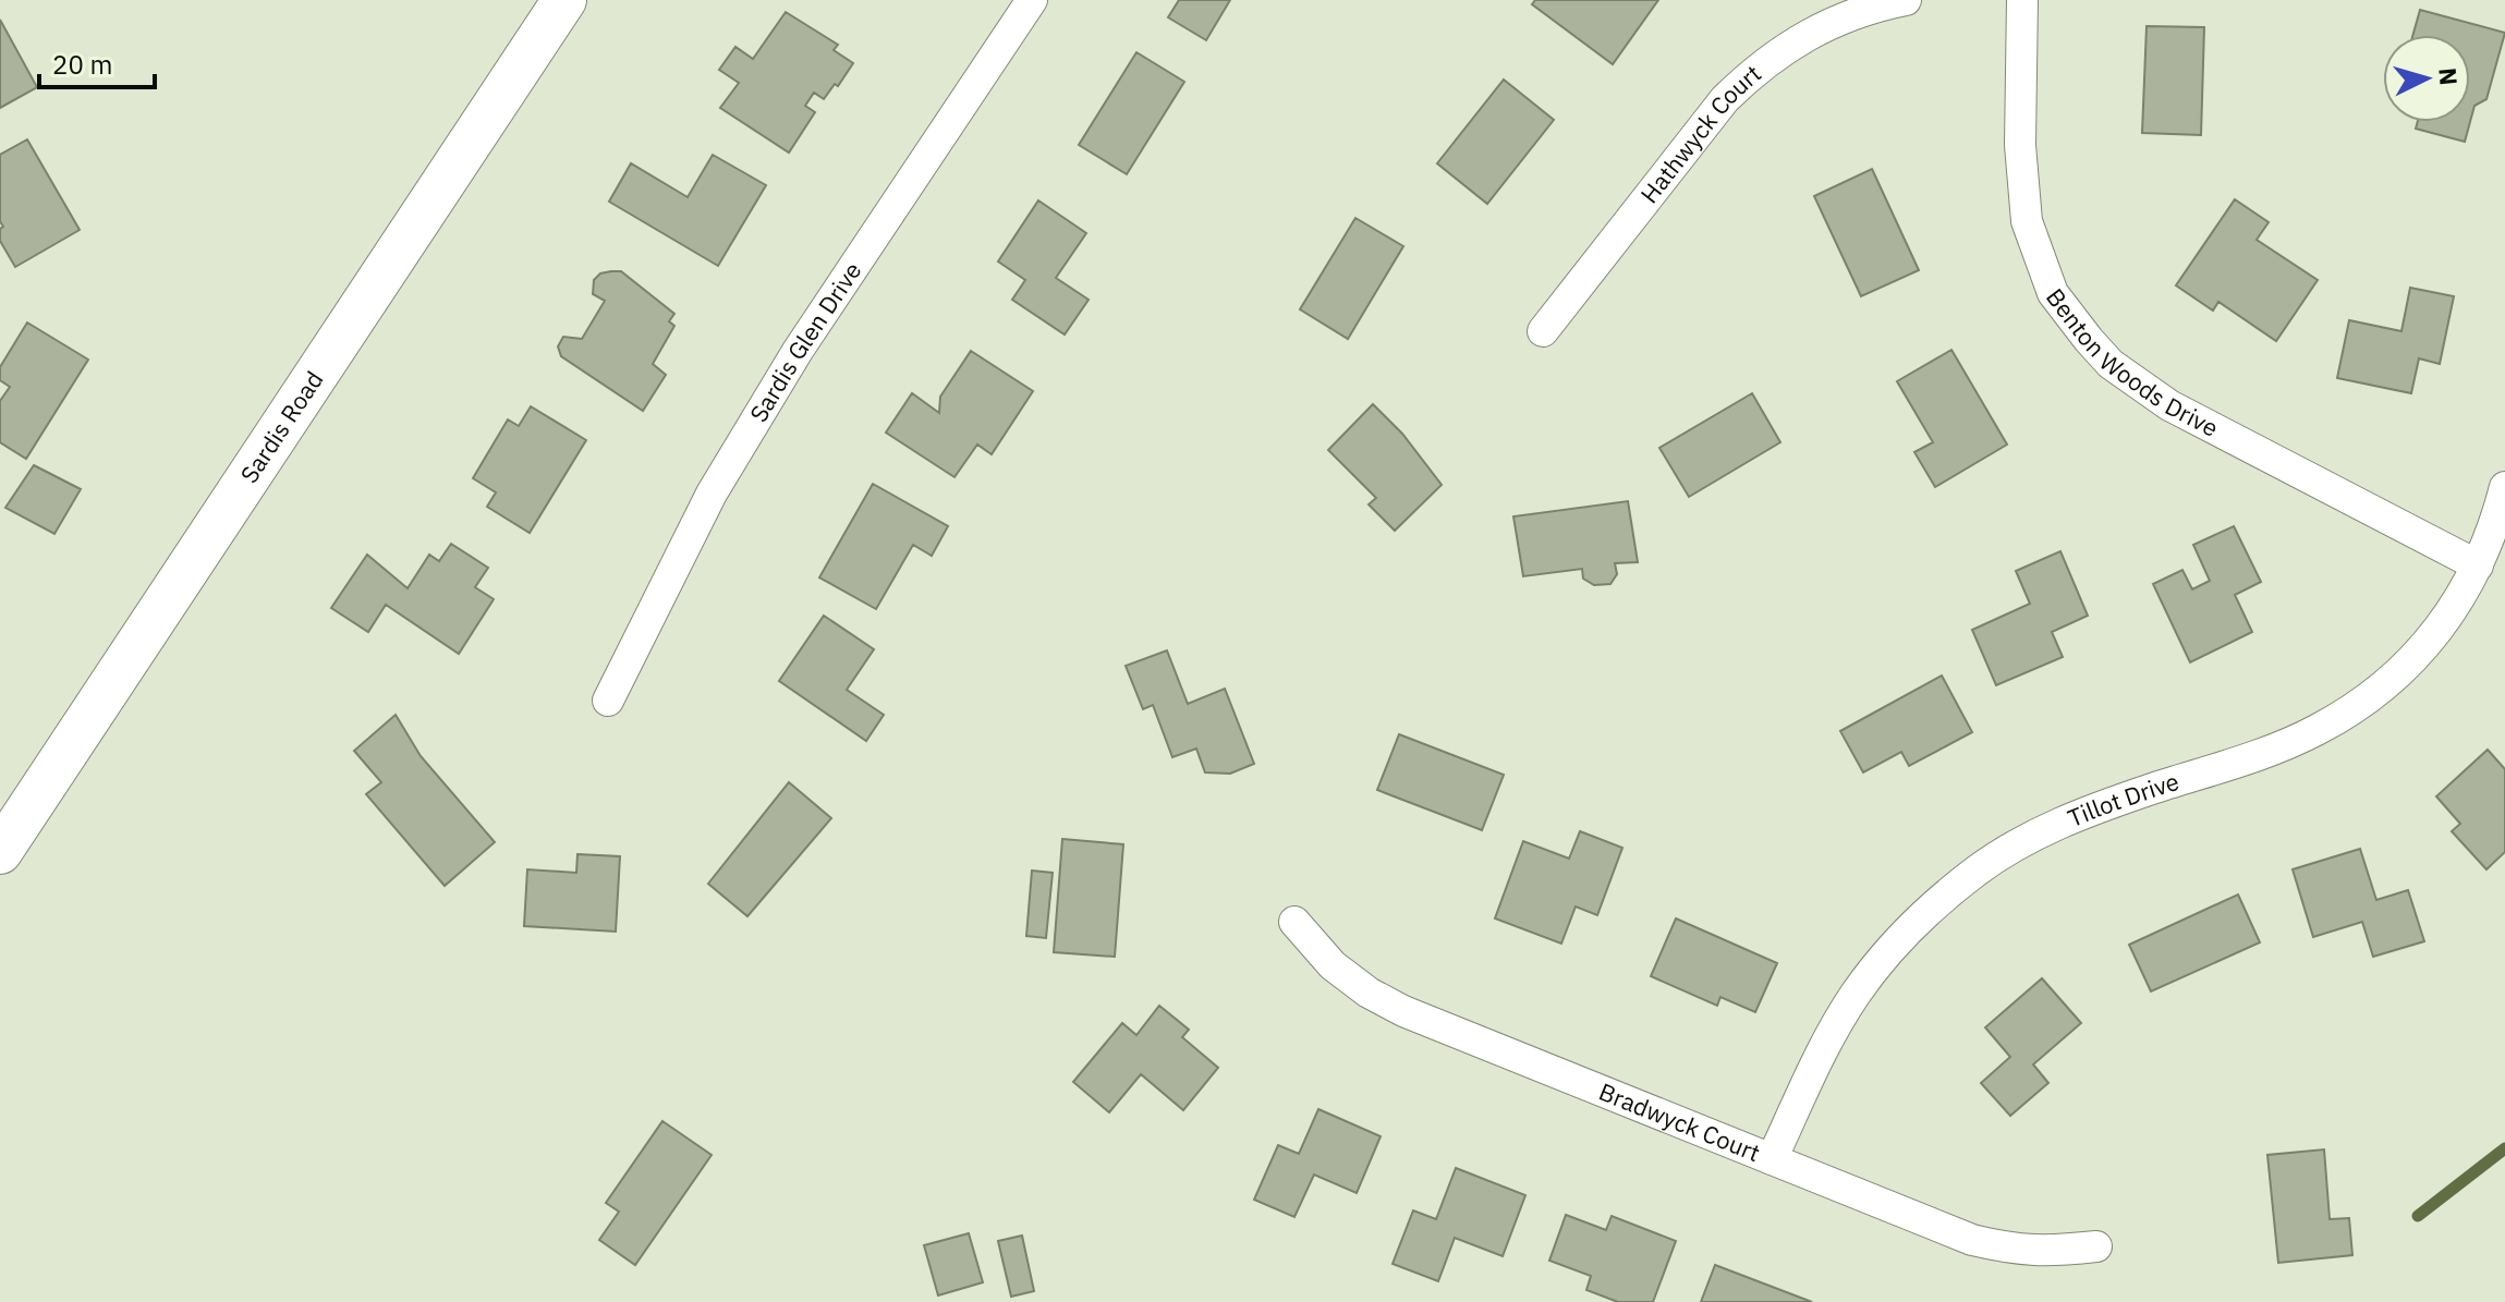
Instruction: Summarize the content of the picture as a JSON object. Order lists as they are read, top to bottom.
{
  "streets": {
    "main road": ["Sardis Road"],
    "street": [
      "Hathwyck Court",
      "Sardis Glen Drive",
      "Benton Woods Drive",
      "Tillot Drive",
      "Bradwyck Court"
    ]
  },
  "crossings": [
    ["Benton Woods Drive", "Tillot Drive"],
    ["Tillot Drive", "Bradwyck Court"]
  ],
  "scale_bar": "20 m",
  "north": "right"
}
